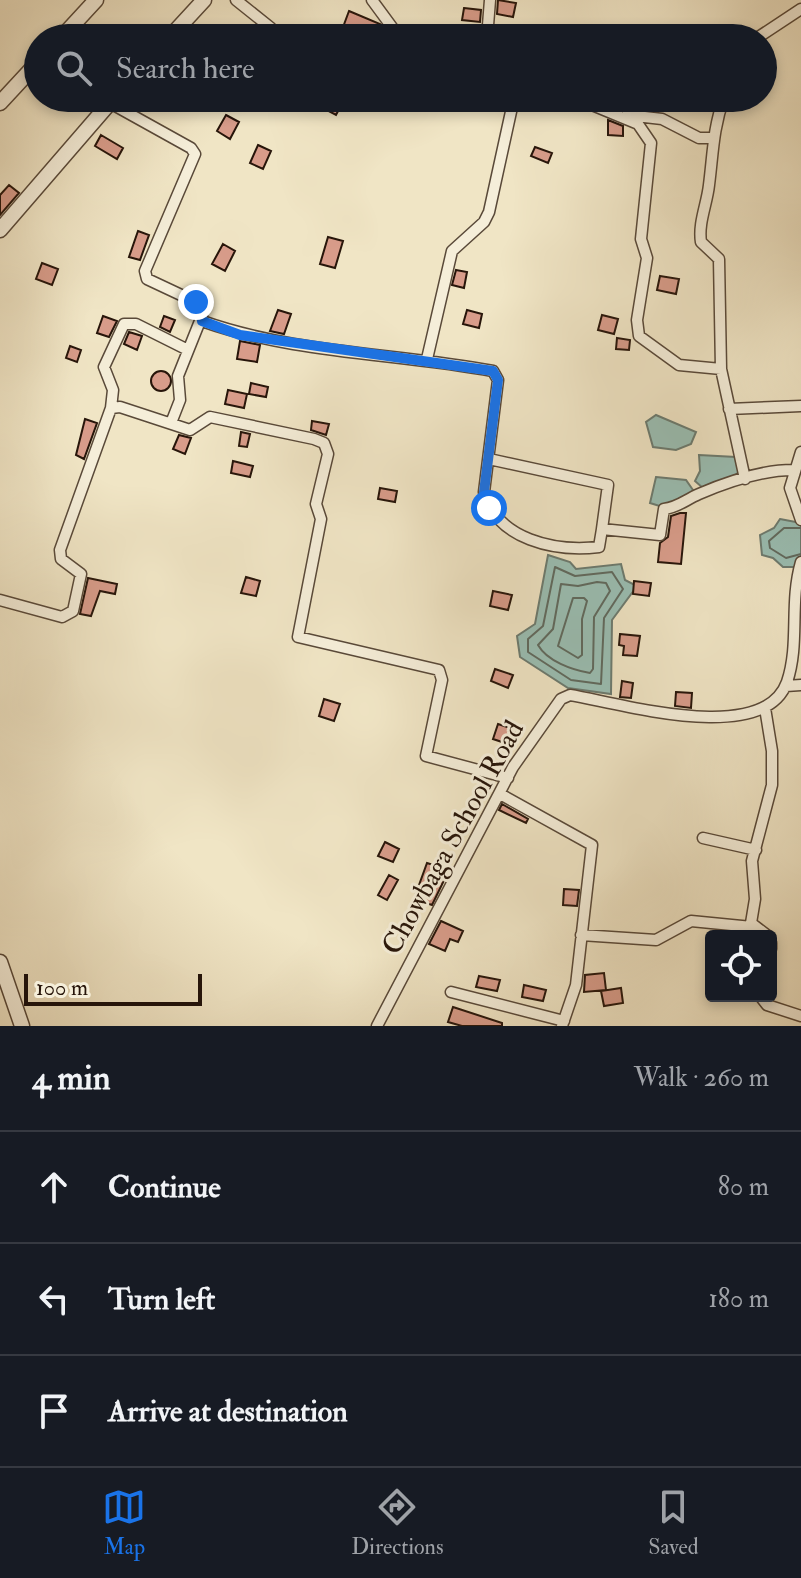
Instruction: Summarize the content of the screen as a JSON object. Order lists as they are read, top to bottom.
{
  "streets": {
    "street": ["Chowbaga School Road"]
  },
  "scale_bar": "100 m",
  "page": {
    "search": "Search here",
    "scale": "100 m",
    "heading": ["4 min", "Walk · 260 m"],
    "list": [
      ["Continue", "80 m"],
      ["Turn left", "180 m"],
      "Arrive at destination"
    ],
    "nav": ["Map", "Directions", "Saved"]
  }
}
